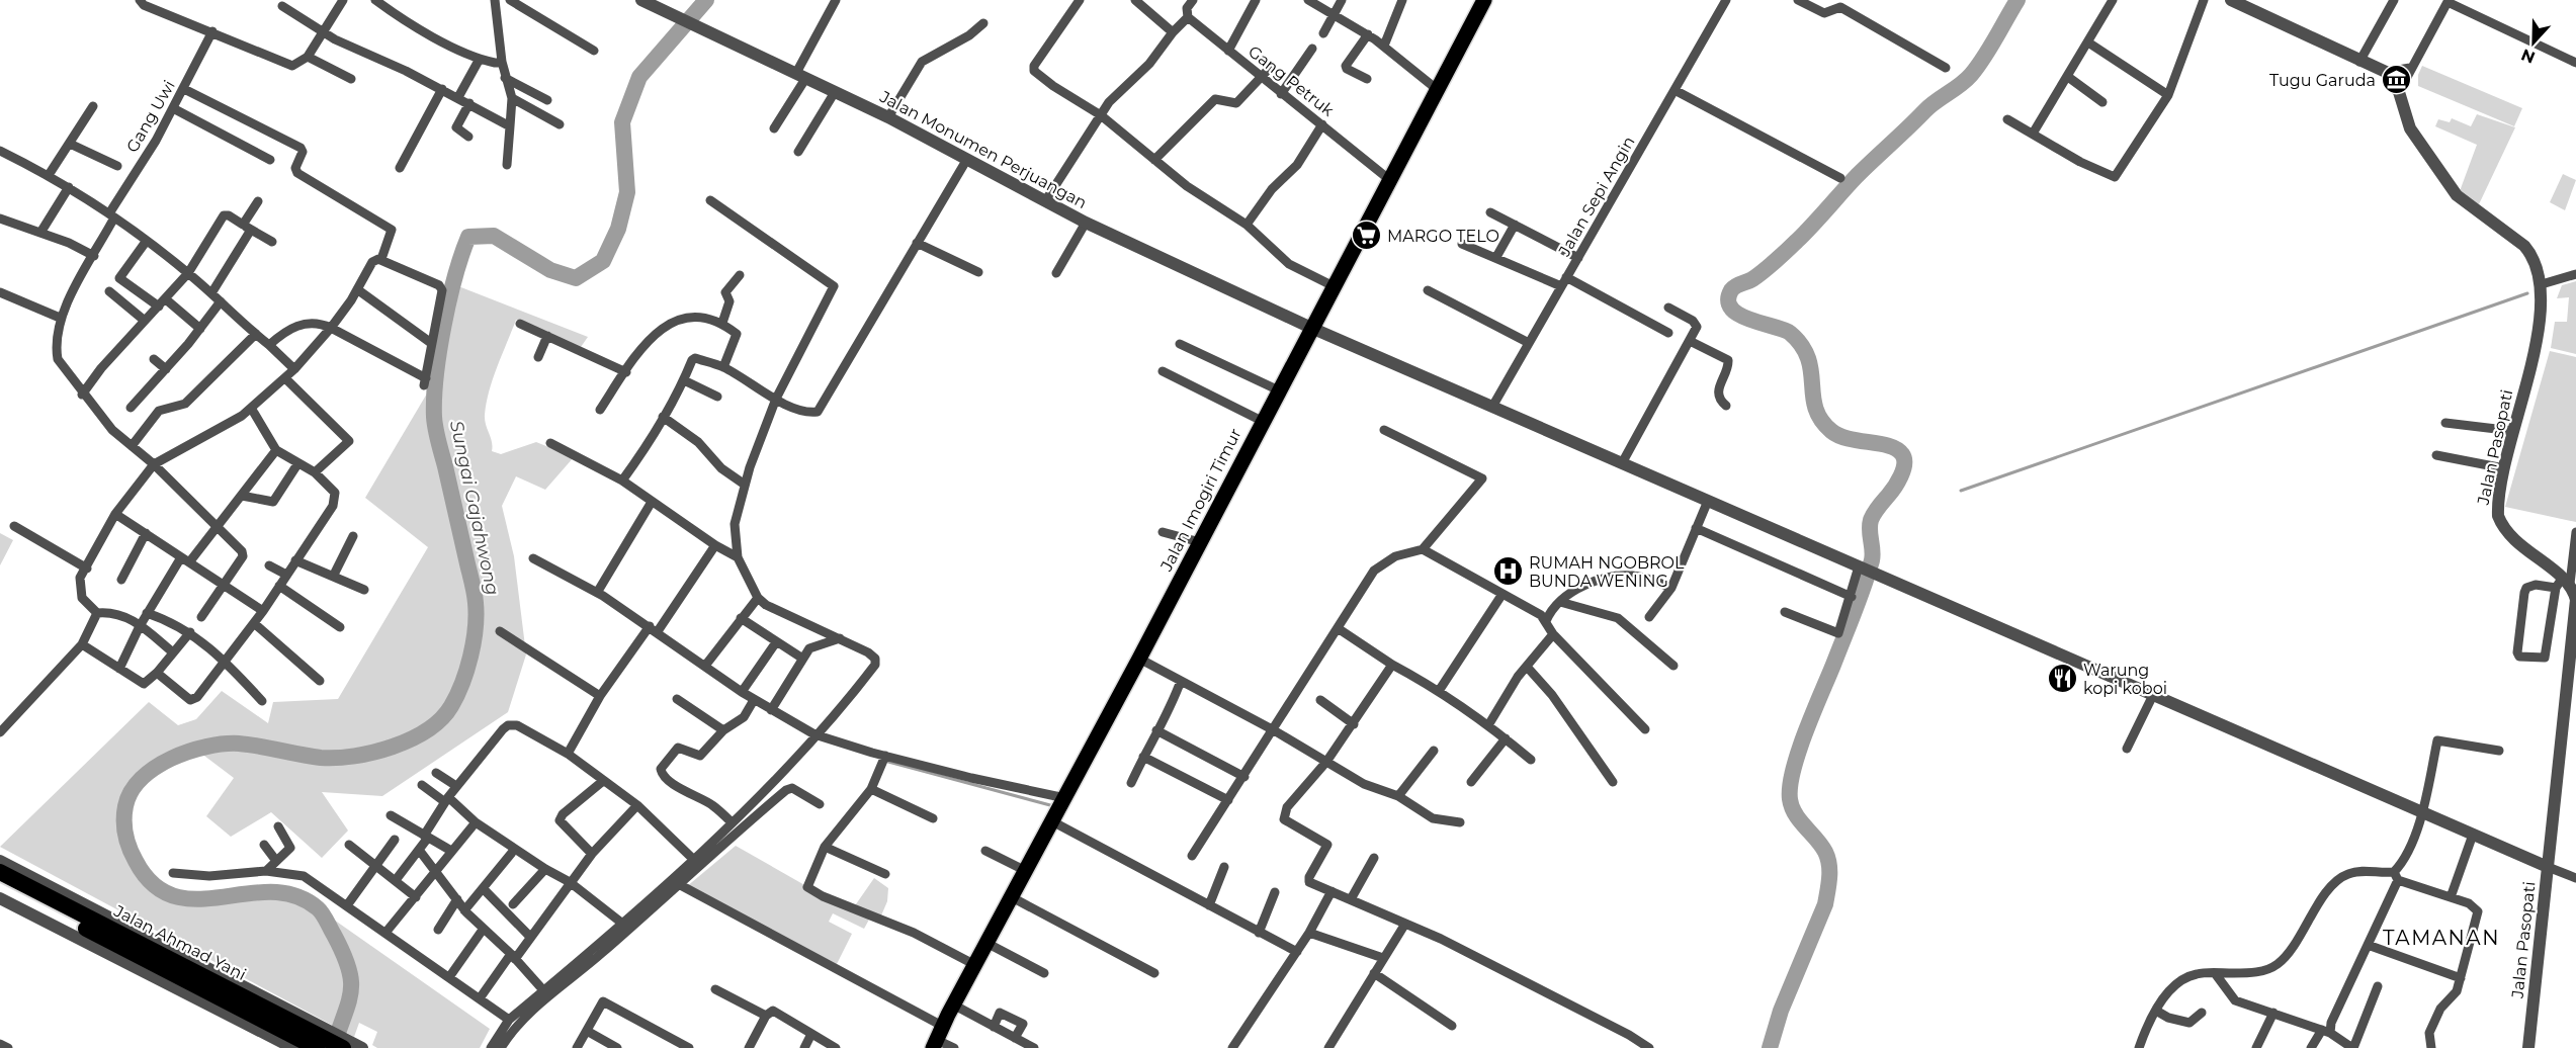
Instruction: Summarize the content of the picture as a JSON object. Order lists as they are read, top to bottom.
{
  "streets": {
    "highway": ["Jalan Ahmad Yani"],
    "main road": ["Jalan Imogiri Timur"],
    "street": [
      "Gang Petruk",
      "Gang Uwi",
      "Jalan Monumen Perjuangan",
      "Jalan Sepi Angin",
      "Jalan Pasopati"
    ]
  },
  "crossings": [
    ["Gang Petruk", "Jalan Imogiri Timur"],
    ["Jalan Monumen Perjuangan", "Jalan Sepi Angin"],
    ["Jalan Monumen Perjuangan", "Jalan Pasopati"],
    ["Jalan Monumen Perjuangan", "Jalan Imogiri Timur"]
  ],
  "districts": ["TAMANAN"],
  "water": ["Sungai Gajahwong"],
  "places": {
    "museum": ["Tugu Garuda"],
    "supermarket": ["MARGO TELO"],
    "hospital": ["RUMAH NGOBROL BUNDA WENING"],
    "restaurant": ["Warung kopi koboi"]
  },
  "north": "bottom"
}
